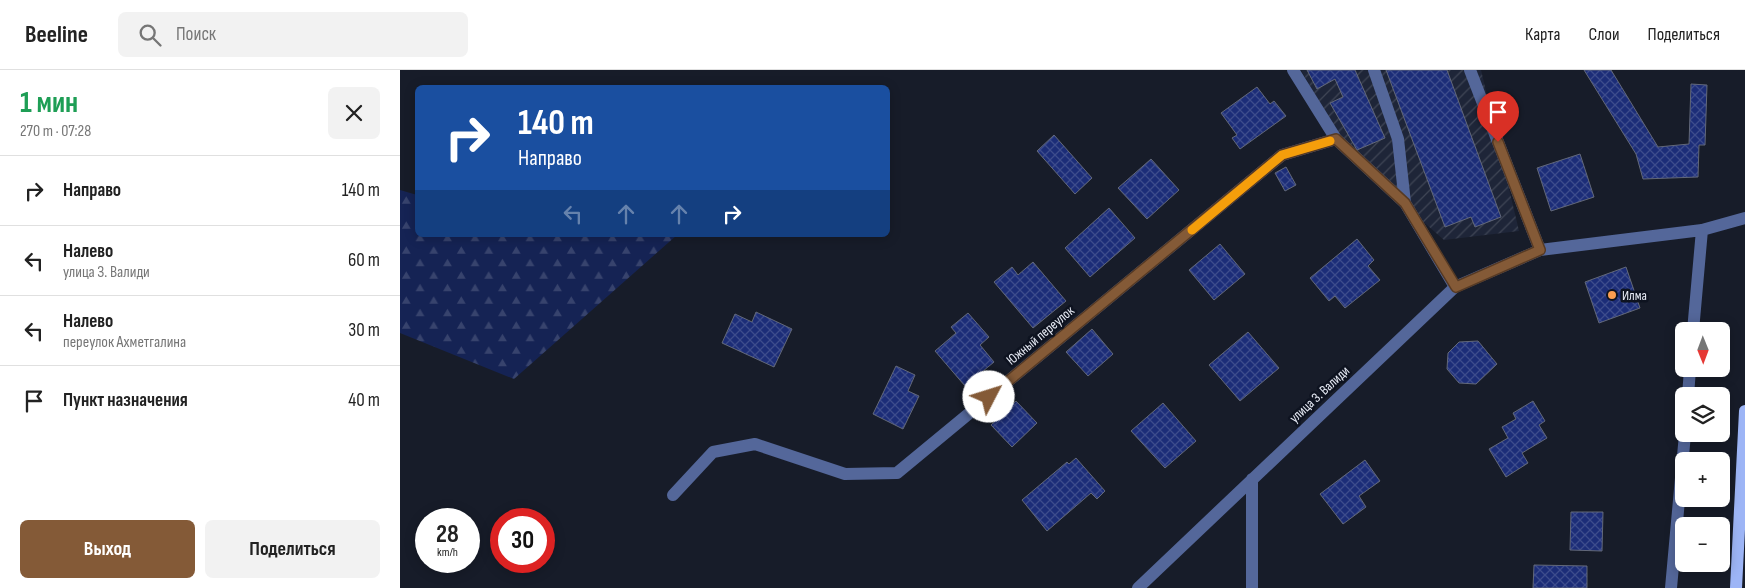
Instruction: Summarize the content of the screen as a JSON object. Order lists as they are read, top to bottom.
{
  "streets": {
    "street": ["Южный переулок", "улица З. Валиди"]
  },
  "places": ["Илма"],
  "north": "bottom",
  "page": {
    "header": "Beeline",
    "search": "Поиск",
    "nav": ["Карта", "Слои", "Поделиться"],
    "heading": ["1 мин", "270 m · 07:28"],
    "turn": ["140 m", "Направо"],
    "list": [
      {
        "name": "Направо",
        "value": "140 m"
      },
      {
        "name": "Налево",
        "note": "улица З. Валиди",
        "value": "60 m"
      },
      {
        "name": "Налево",
        "note": "переулок Ахметгалина",
        "value": "30 m"
      },
      {
        "name": "Пункт назначения",
        "value": "40 m"
      }
    ],
    "map_buttons": ["+", "−"],
    "speed": "28 km/h",
    "limit": "30",
    "buttons": ["Выход", "Поделиться"]
  }
}
